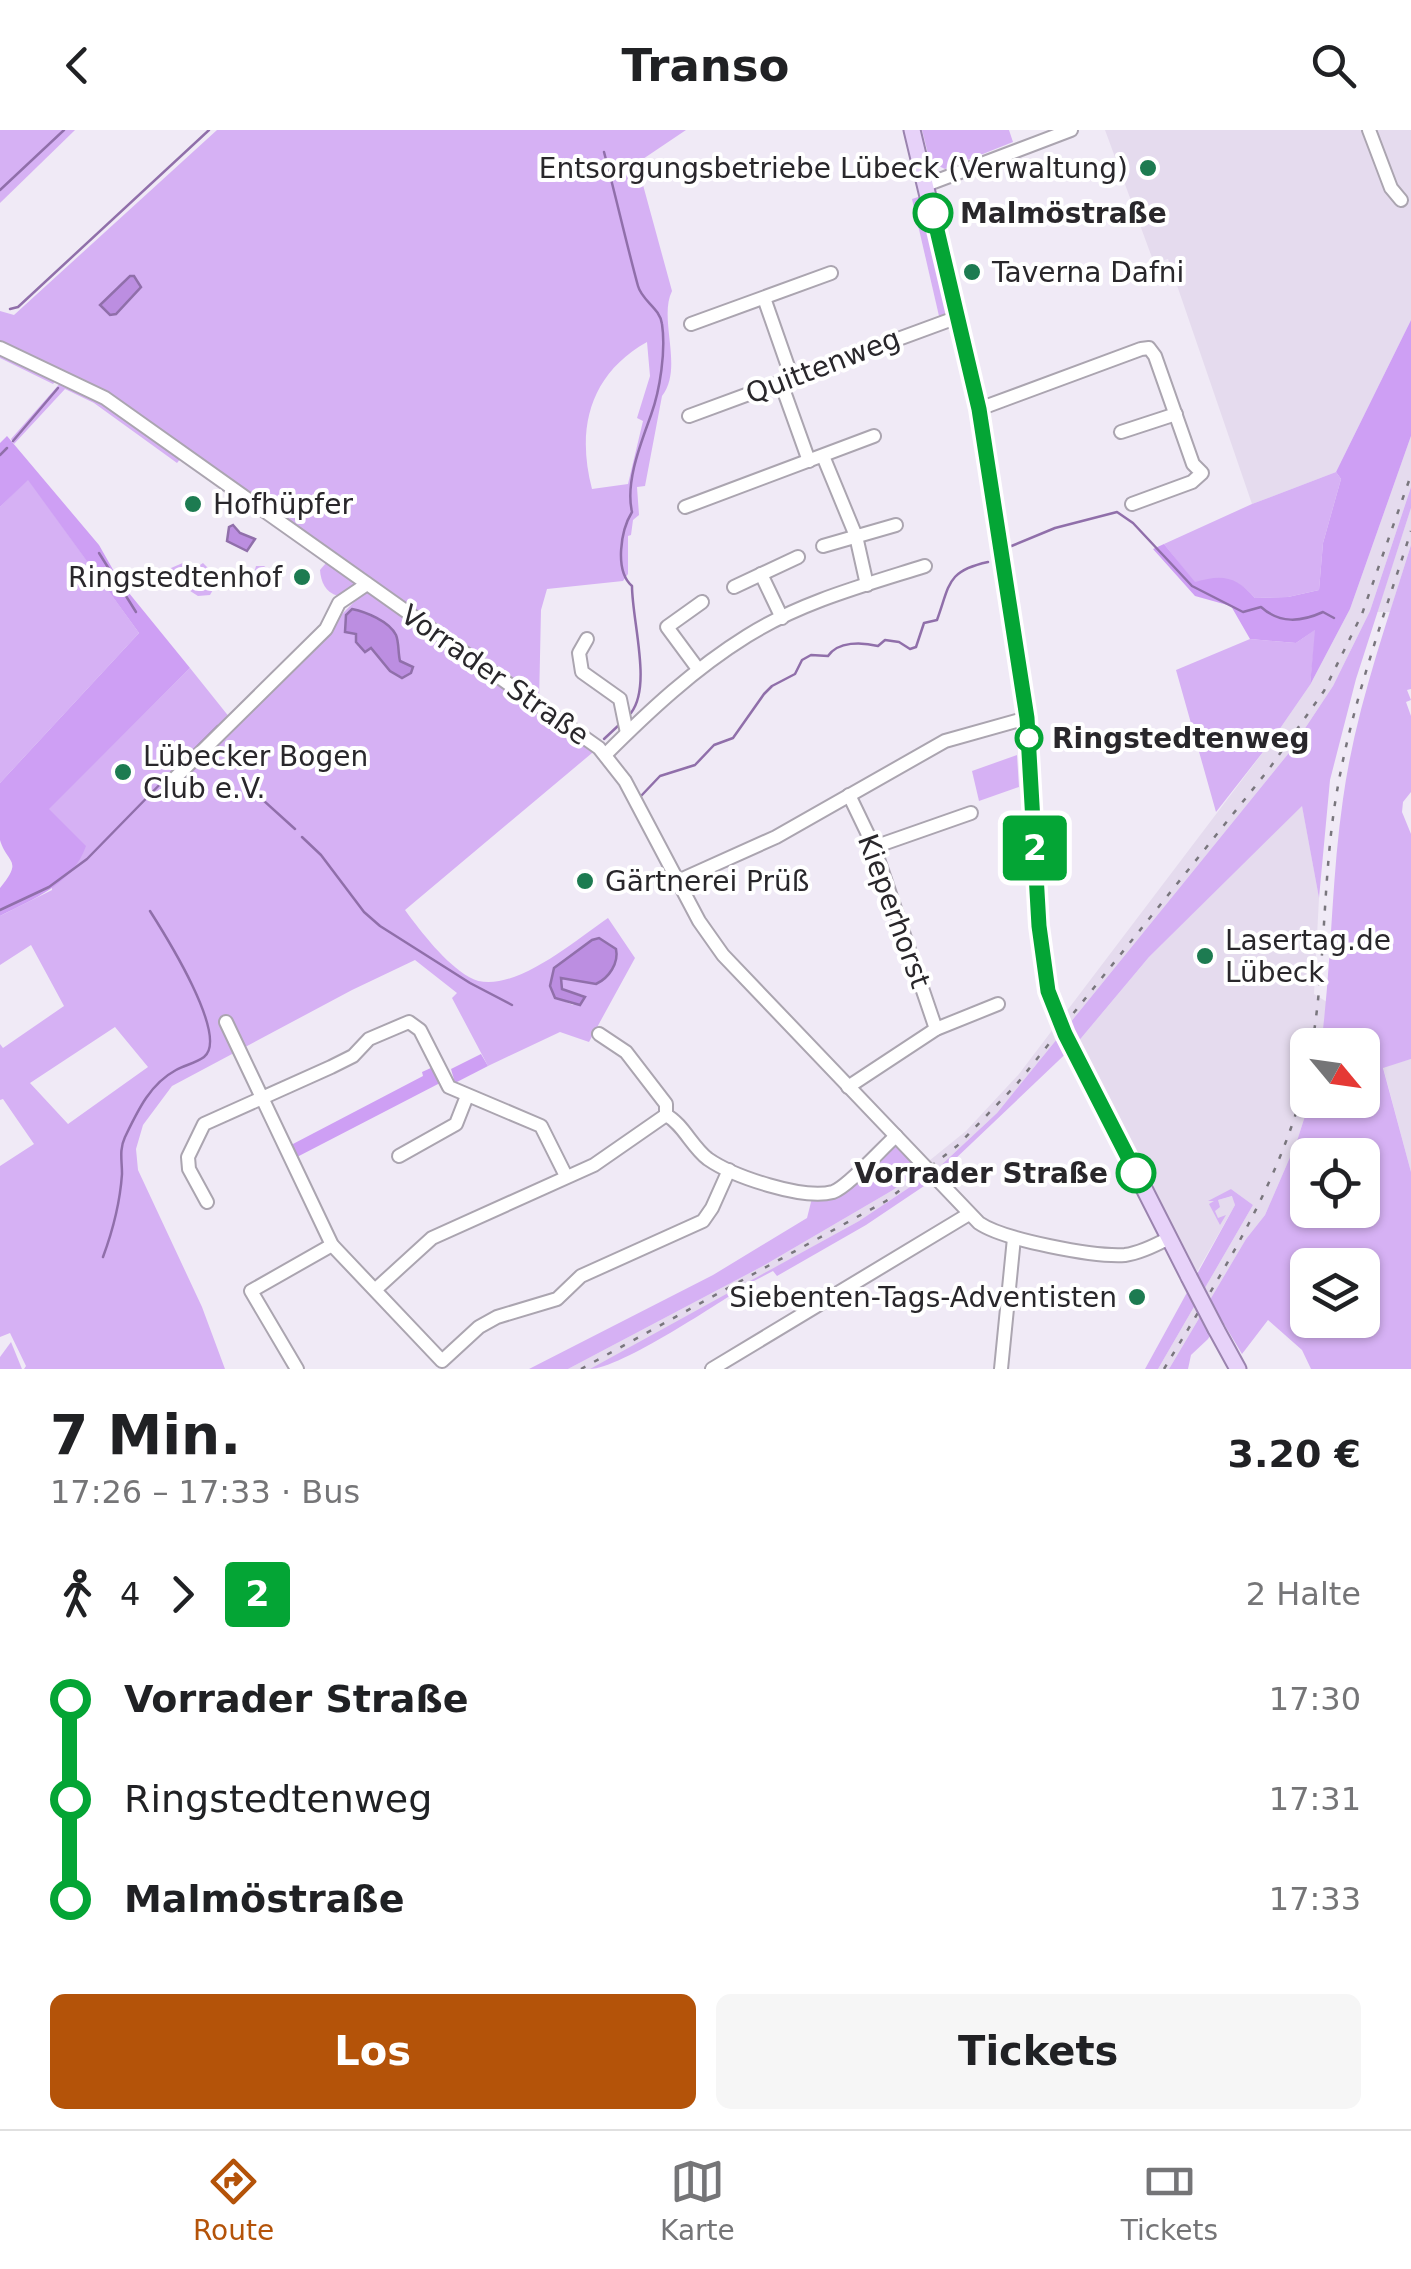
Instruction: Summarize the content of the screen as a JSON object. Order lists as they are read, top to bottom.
{
  "streets": {
    "street": ["Quittenweg", "Vorrader Straße", "Kieperhorst"]
  },
  "places": [
    "Entsorgungsbetriebe Lübeck (Verwaltung)",
    "Malmöstraße",
    "Taverna Dafni",
    "Hofhüpfer",
    "Ringstedtenhof",
    "Ringstedtenweg",
    "Lübecker Bogen Club e.V.",
    "Gärtnerei Prüß",
    "Lasertag.de Lübeck",
    "Vorrader Straße",
    "Siebenten-Tags-Adventisten"
  ],
  "lines": ["bus line 2"],
  "north": "bottom right",
  "page": {
    "header": "Transo",
    "on_map": "2",
    "heading": ["7 Min.", "17:26 – 17:33 · Bus", "3.20 €"],
    "legs": ["4", "2", "2 Halte"],
    "list": [
      {
        "name": "Vorrader Straße",
        "value": "17:30"
      },
      {
        "name": "Ringstedtenweg",
        "value": "17:31"
      },
      {
        "name": "Malmöstraße",
        "value": "17:33"
      }
    ],
    "buttons": ["Los", "Tickets"],
    "tabs": ["Route", "Karte", "Tickets"]
  }
}
